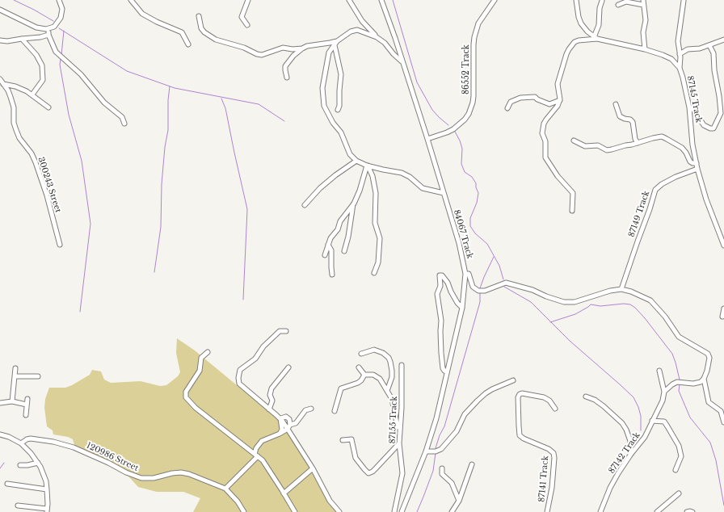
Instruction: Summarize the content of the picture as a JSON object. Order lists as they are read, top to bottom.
{
  "streets": {
    "street": [
      "86552 Track",
      "87145 Track",
      "300243 Street",
      "87149 Track",
      "84067 Track",
      "87155 Track",
      "87142 Track",
      "120986 Street",
      "87141 Track"
    ]
  },
  "crossings": [
    ["86552 Track", "84067 Track"],
    ["87145 Track", "87149 Track"]
  ]
}
